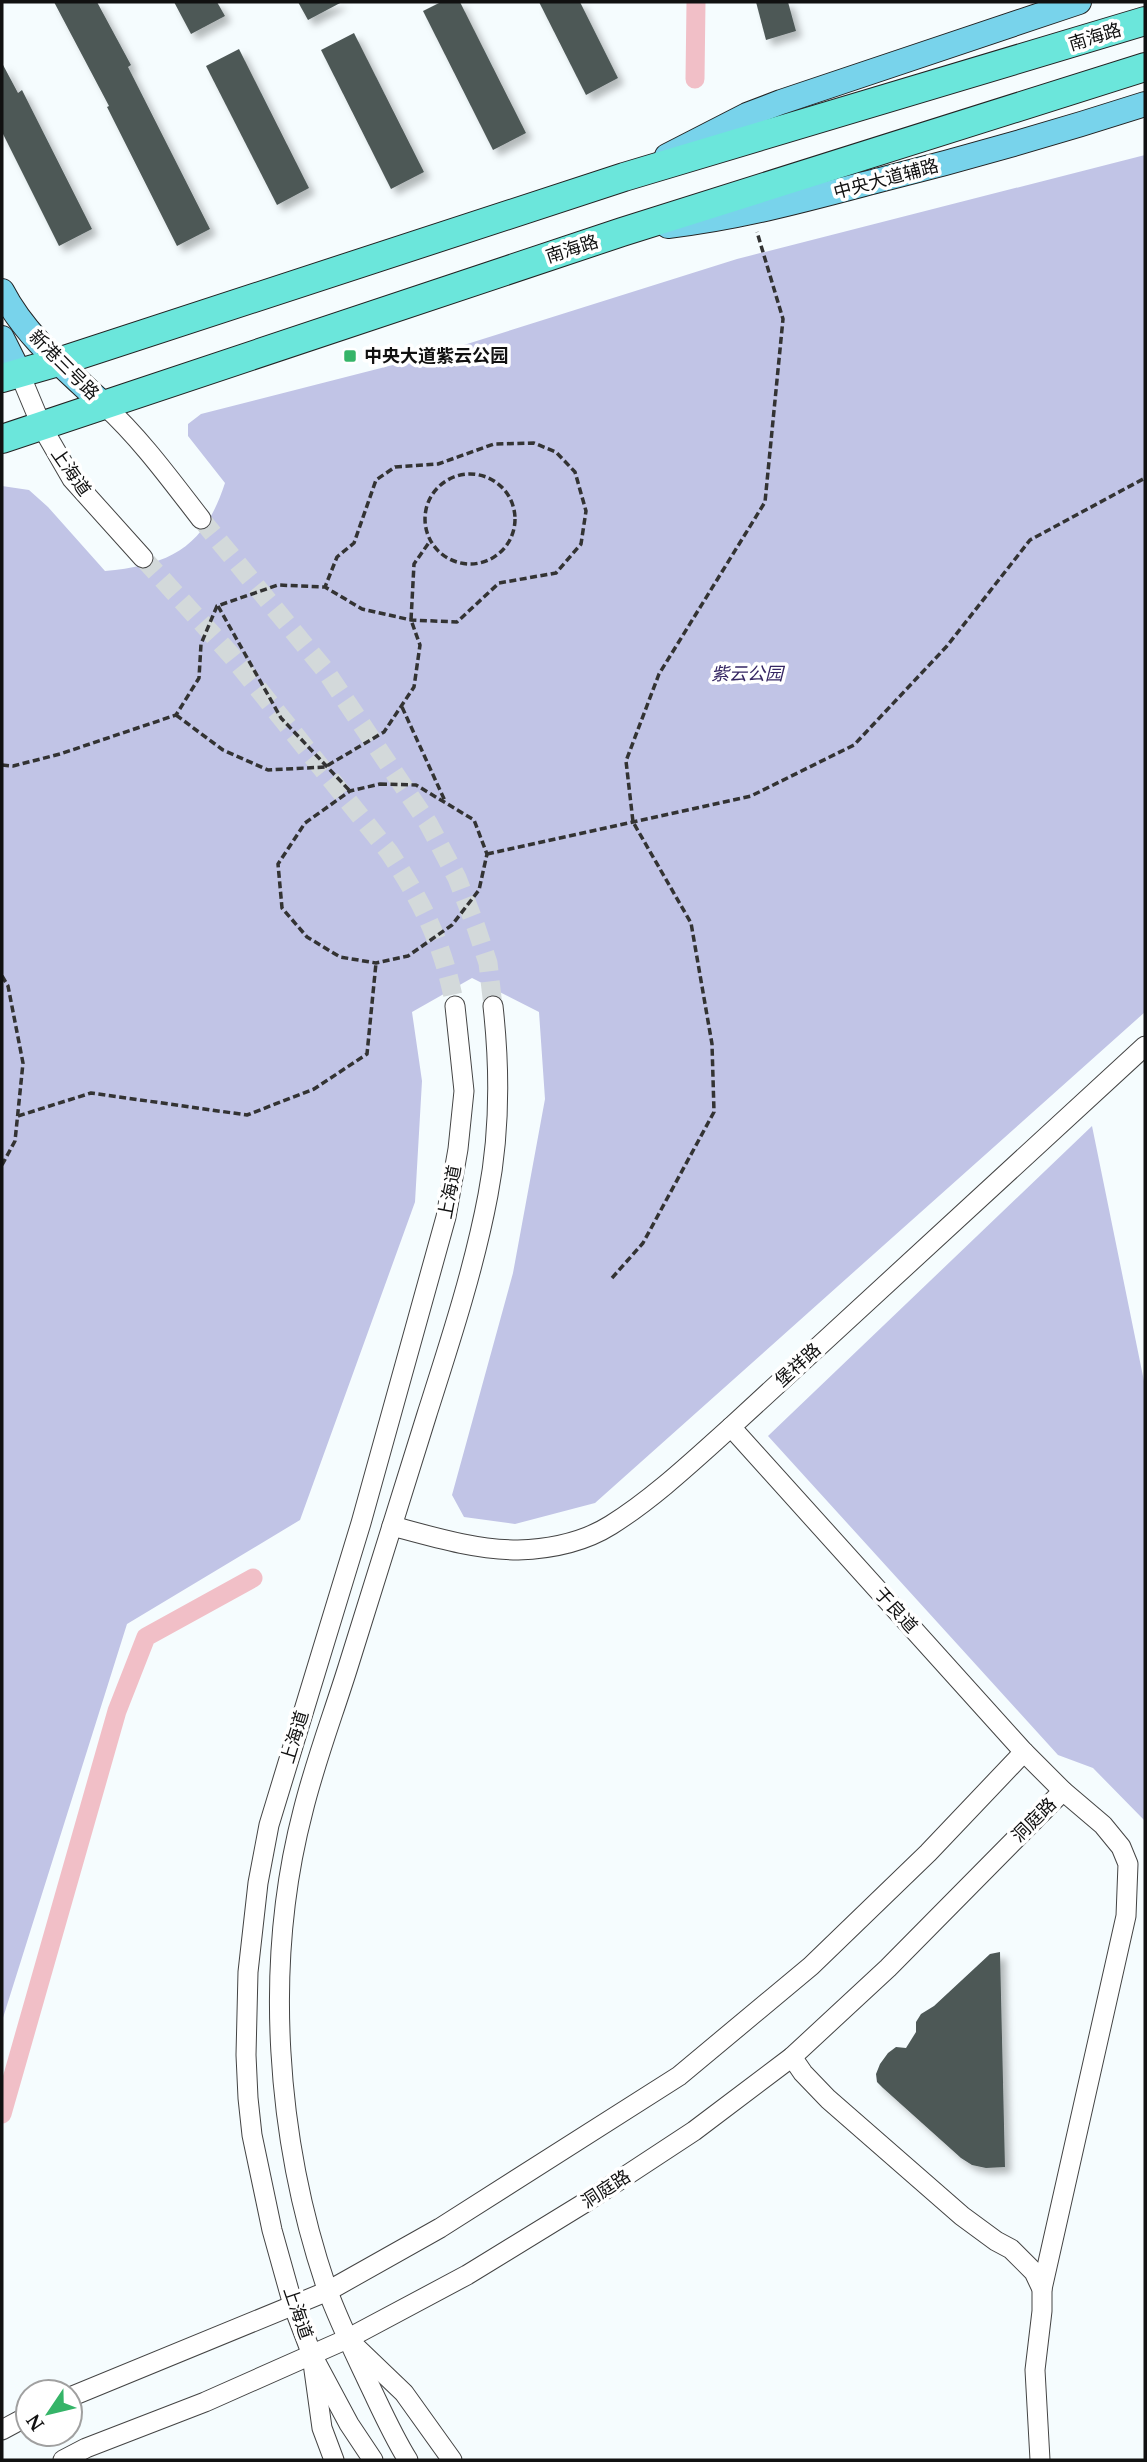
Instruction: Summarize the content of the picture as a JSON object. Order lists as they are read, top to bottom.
{
  "streets": {
    "highway": ["南海路"],
    "main road": ["中央大道辅路", "新港三号路"],
    "street": [
      "上海道",
      "堡祥路",
      "于良道",
      "洞庭路"
    ]
  },
  "crossings": [
    ["南海路", "中央大道辅路"],
    ["南海路", "新港三号路"],
    ["南海路", "上海道"],
    ["新港三号路", "上海道"],
    ["上海道", "堡祥路"],
    ["上海道", "洞庭路"],
    ["堡祥路", "于良道"],
    ["于良道", "洞庭路"]
  ],
  "parks": ["紫云公园"],
  "places": {
    "transit": ["中央大道紫云公园"]
  },
  "north": "bottom left"
}
